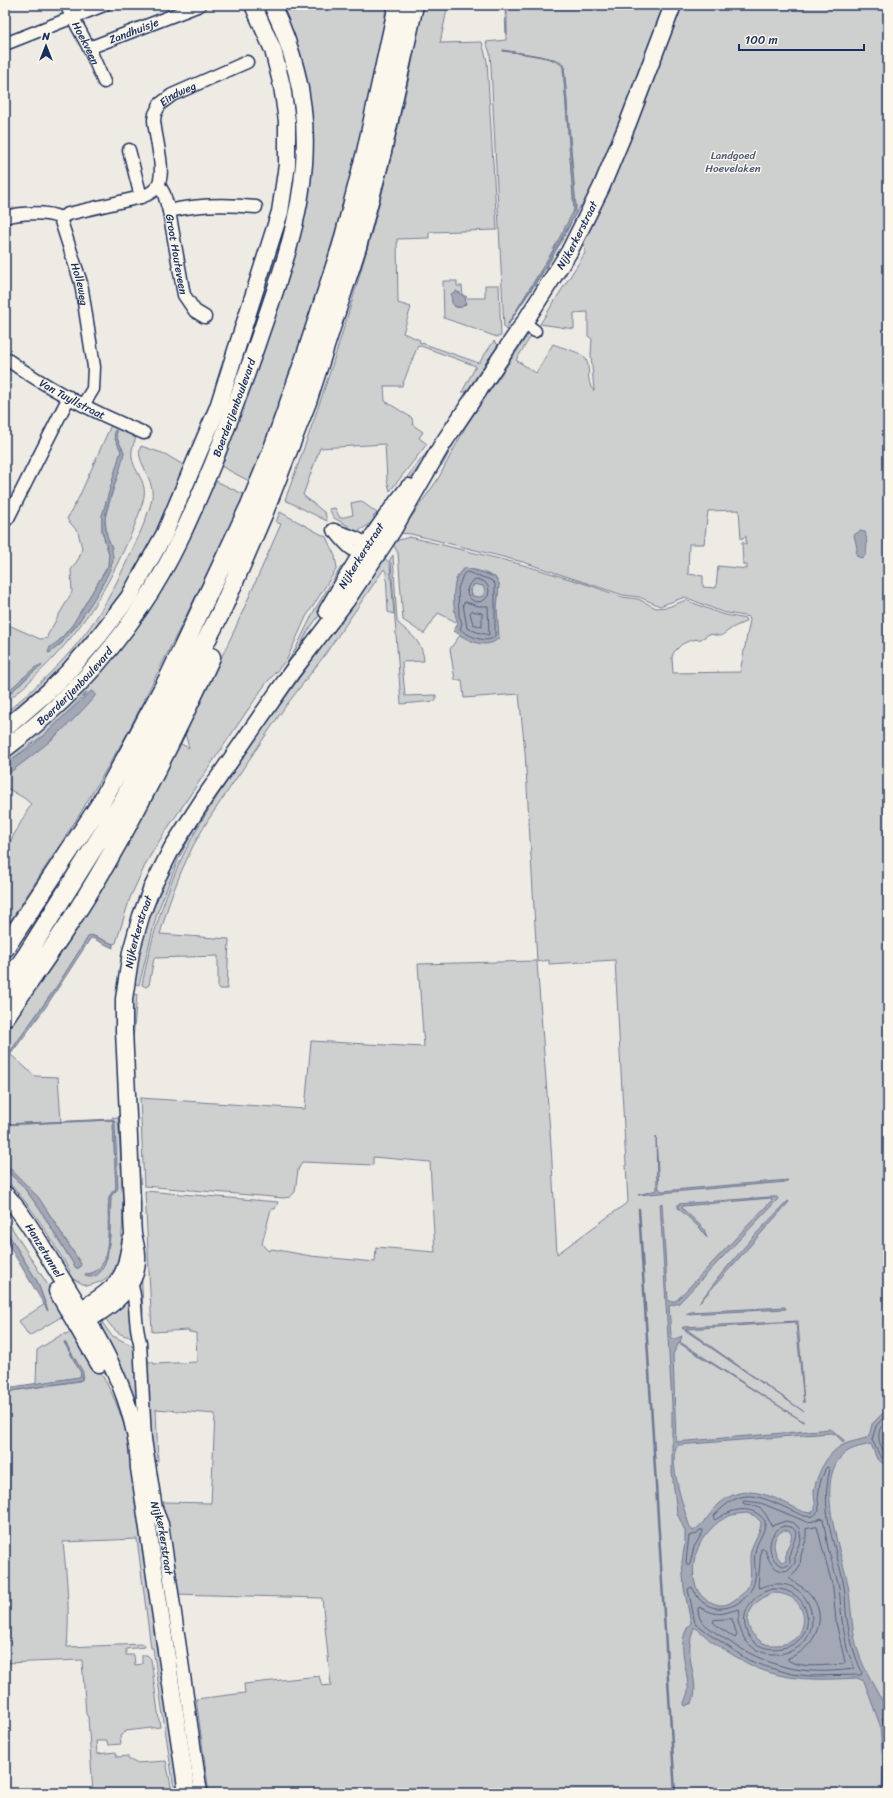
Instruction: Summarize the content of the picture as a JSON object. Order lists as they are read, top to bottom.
{
  "streets": {
    "main road": ["Nijkerkerstraat", "Boerderijenboulevard", "Hanzetunnel"],
    "street": [
      "Zandhuisje",
      "Hoekveen",
      "Eindweg",
      "Groot Houteveen",
      "Holleweg",
      "Van Tuyllstraat"
    ]
  },
  "crossings": [
    ["Zandhuisje", "Hoekveen"],
    ["Eindweg", "Groot Houteveen"],
    ["Nijkerkerstraat", "Hanzetunnel"],
    ["Holleweg", "Van Tuyllstraat"]
  ],
  "parks": ["Landgoed Hoevelaken"],
  "scale_bar": "100 m",
  "north": "top"
}
